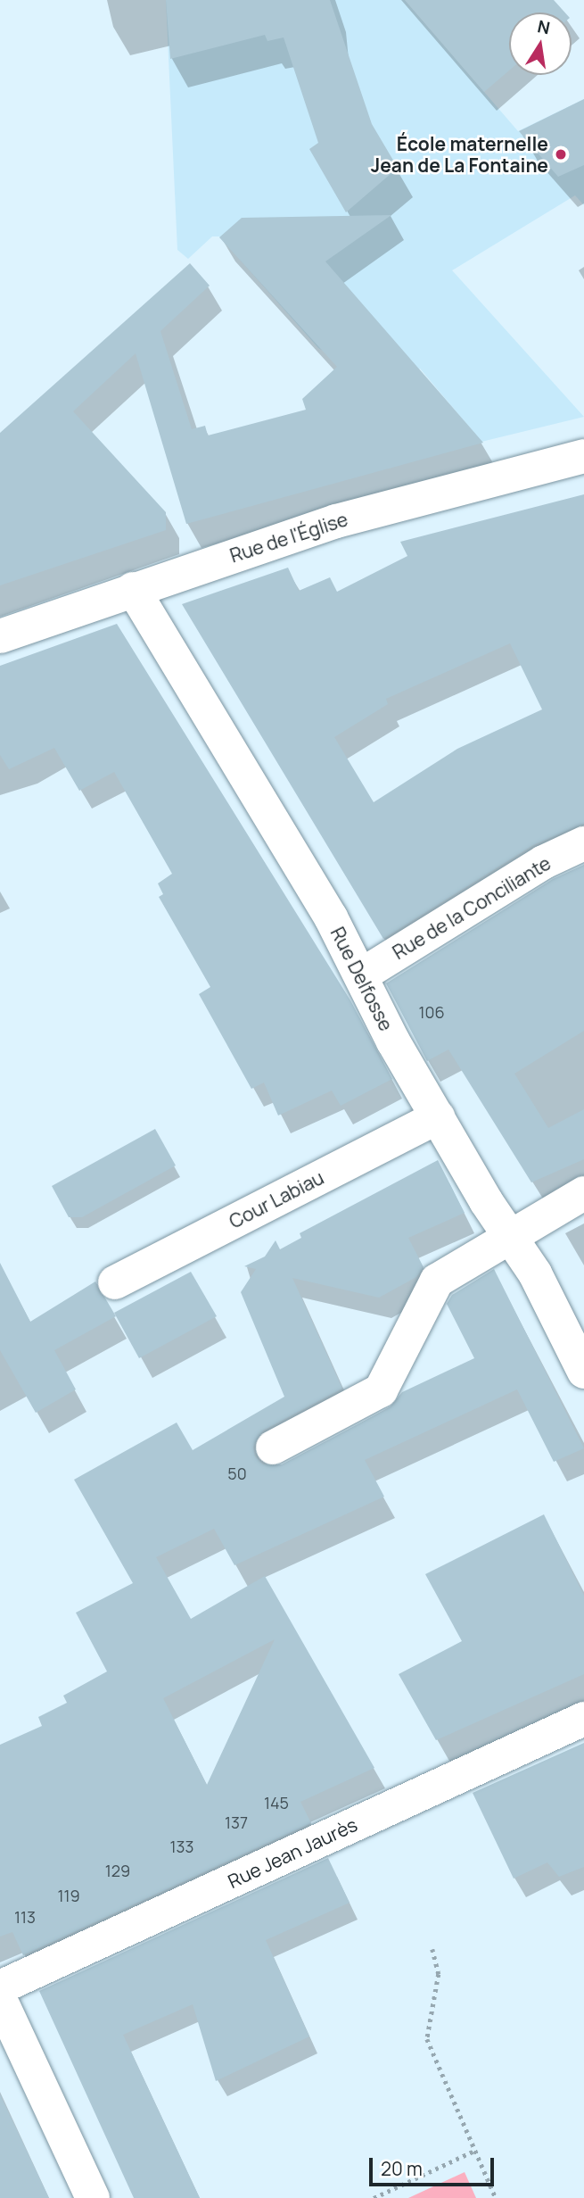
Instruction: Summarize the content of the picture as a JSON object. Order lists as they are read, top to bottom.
{
  "streets": {
    "street": [
      "Rue de l'Église",
      "Rue de la Conciliante",
      "Rue Delfosse",
      "Cour Labiau",
      "Rue Jean Jaurès"
    ]
  },
  "crossings": [
    ["Rue de l'Église", "Rue Delfosse"],
    ["Rue de la Conciliante", "Rue Delfosse"],
    ["Rue Delfosse", "Cour Labiau"]
  ],
  "places": ["École maternelle Jean de La Fontaine"],
  "house_numbers": [
    "106",
    "50",
    "145",
    "137",
    "133",
    "129",
    "119",
    "113"
  ],
  "scale_bar": "20 m",
  "north": "top"
}
